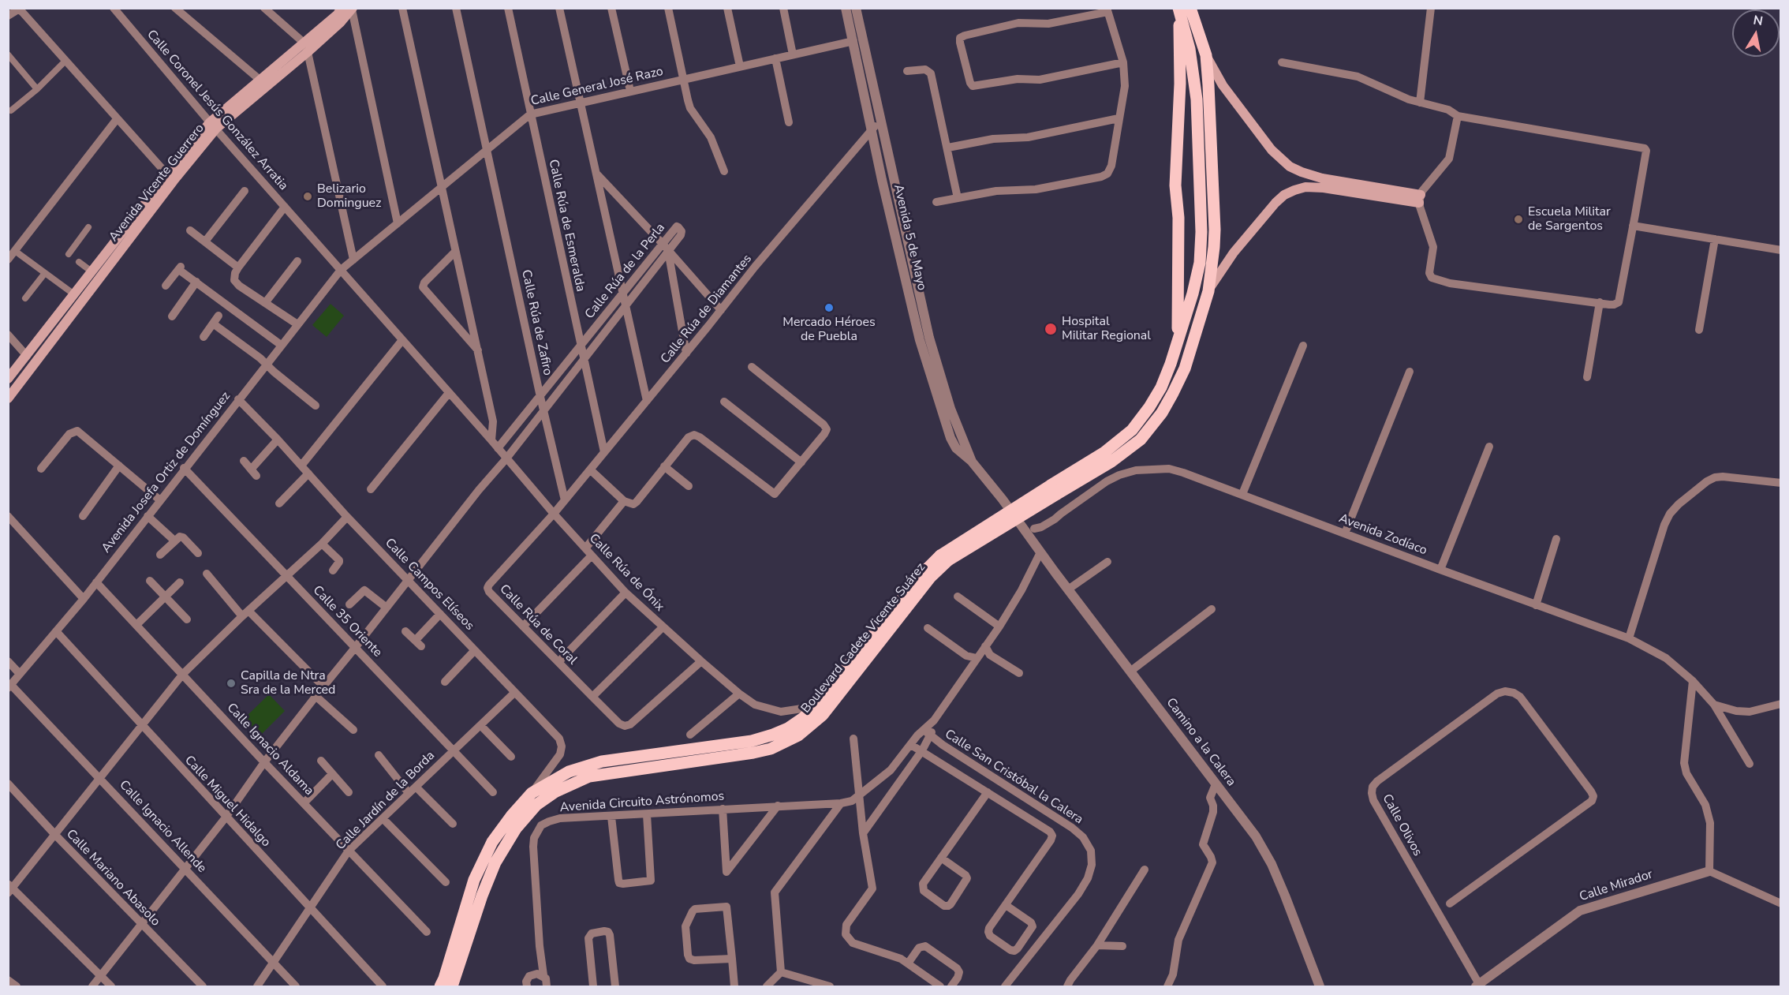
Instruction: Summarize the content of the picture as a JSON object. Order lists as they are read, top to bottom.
{
  "streets": {
    "main road": ["Avenida Vicente Guerrero", "Boulevard Cadete Vicente Suárez"],
    "street": [
      "Calle General José Razo",
      "Calle Coronel Jesús González Arratia",
      "Calle Rúa de Esmeralda",
      "Avenida 5 de Mayo",
      "Calle Rúa de la Perla",
      "Calle Rúa de Diamantes",
      "Calle Rúa de Zafiro",
      "Avenida Josefa Ortiz de Domínguez",
      "Avenida Zodíaco",
      "Calle Rúa de Ónix",
      "Calle Campos Elíseos",
      "Calle 35 Oriente",
      "Calle Rúa de Coral",
      "Camino a la Calera",
      "Calle Ignacio Aldama",
      "Calle San Cristóbal la Calera",
      "Calle Jardín de la Borda",
      "Calle Miguel Hidalgo",
      "Avenida Circuito Astrónomos",
      "Calle Olivos",
      "Calle Ignacio Allende",
      "Calle Mariano Abasolo",
      "Calle Mirador"
    ]
  },
  "crossings": [
    ["Calle General José Razo", "Calle Coronel Jesús González Arratia"],
    ["Calle General José Razo", "Calle Rúa de Esmeralda"],
    ["Calle General José Razo", "Avenida 5 de Mayo"],
    ["Calle General José Razo", "Calle Rúa de Zafiro"],
    ["Calle General José Razo", "Avenida Josefa Ortiz de Domínguez"],
    ["Calle Coronel Jesús González Arratia", "Avenida Vicente Guerrero"],
    ["Calle Coronel Jesús González Arratia", "Avenida Josefa Ortiz de Domínguez"],
    ["Calle Coronel Jesús González Arratia", "Calle Rúa de Ónix"],
    ["Calle Rúa de Esmeralda", "Calle Rúa de la Perla"],
    ["Calle Rúa de Esmeralda", "Calle Rúa de Diamantes"],
    ["Avenida 5 de Mayo", "Calle Rúa de Diamantes"],
    ["Avenida 5 de Mayo", "Avenida Zodíaco"],
    ["Avenida 5 de Mayo", "Camino a la Calera"],
    ["Calle Rúa de la Perla", "Calle Rúa de Zafiro"],
    ["Calle Rúa de la Perla", "Calle Rúa de Ónix"],
    ["Calle Rúa de la Perla", "Calle Campos Elíseos"],
    ["Calle Rúa de la Perla", "Calle 35 Oriente"],
    ["Calle Rúa de la Perla", "Calle Ignacio Aldama"],
    ["Calle Rúa de la Perla", "Calle Miguel Hidalgo"],
    ["Calle Rúa de la Perla", "Calle Ignacio Allende"],
    ["Calle Rúa de la Perla", "Calle Mariano Abasolo"],
    ["Calle Rúa de Diamantes", "Calle Rúa de Zafiro"],
    ["Calle Rúa de Diamantes", "Calle Rúa de Ónix"],
    ["Calle Rúa de Diamantes", "Calle Rúa de Coral"],
    ["Avenida Josefa Ortiz de Domínguez", "Calle Campos Elíseos"],
    ["Avenida Josefa Ortiz de Domínguez", "Calle 35 Oriente"],
    ["Avenida Josefa Ortiz de Domínguez", "Calle Ignacio Aldama"],
    ["Avenida Josefa Ortiz de Domínguez", "Calle Miguel Hidalgo"],
    ["Avenida Josefa Ortiz de Domínguez", "Calle Ignacio Allende"],
    ["Avenida Zodíaco", "Camino a la Calera"],
    ["Calle Rúa de Ónix", "Calle Rúa de Coral"],
    ["Calle Rúa de Ónix", "Boulevard Cadete Vicente Suárez"],
    ["Calle Campos Elíseos", "Boulevard Cadete Vicente Suárez"],
    ["Calle Campos Elíseos", "Calle Jardín de la Borda"],
    ["Calle 35 Oriente", "Calle Jardín de la Borda"],
    ["Calle Ignacio Aldama", "Calle Jardín de la Borda"],
    ["Calle San Cristóbal la Calera", "Avenida Circuito Astrónomos"],
    ["Calle Jardín de la Borda", "Calle Miguel Hidalgo"],
    ["Calle Jardín de la Borda", "Calle Ignacio Allende"],
    ["Calle Olivos", "Calle Mirador"]
  ],
  "places": [
    "Belizario Dominguez",
    "Escuela Militar de Sargentos",
    "Mercado Héroes de Puebla",
    "Hospital Militar Regional",
    "Capilla de Ntra Sra de la Merced"
  ],
  "north": "top"
}
